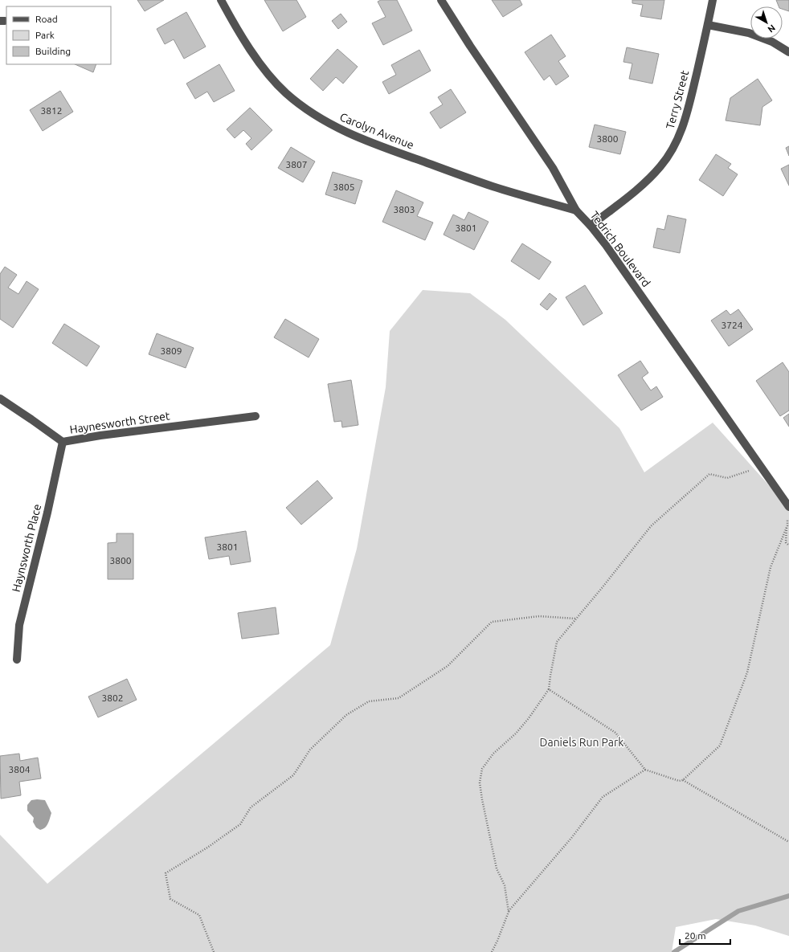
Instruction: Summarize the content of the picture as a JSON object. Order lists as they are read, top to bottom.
{
  "streets": {
    "street": [
      "Terry Street",
      "Carolyn Avenue",
      "Tedrich Boulevard",
      "Haynesworth Street",
      "Haynsworth Place"
    ]
  },
  "crossings": [
    ["Terry Street", "Tedrich Boulevard"],
    ["Carolyn Avenue", "Tedrich Boulevard"],
    ["Haynesworth Street", "Haynsworth Place"]
  ],
  "parks": ["Daniels Run Park"],
  "house_numbers": [
    "3812",
    "3800",
    "3807",
    "3805",
    "3803",
    "3801",
    "3724",
    "3809",
    "3801",
    "3800",
    "3802",
    "3804"
  ],
  "legend": ["Road", "Park", "Building"],
  "scale_bar": "20 m",
  "north": "bottom right"
}
